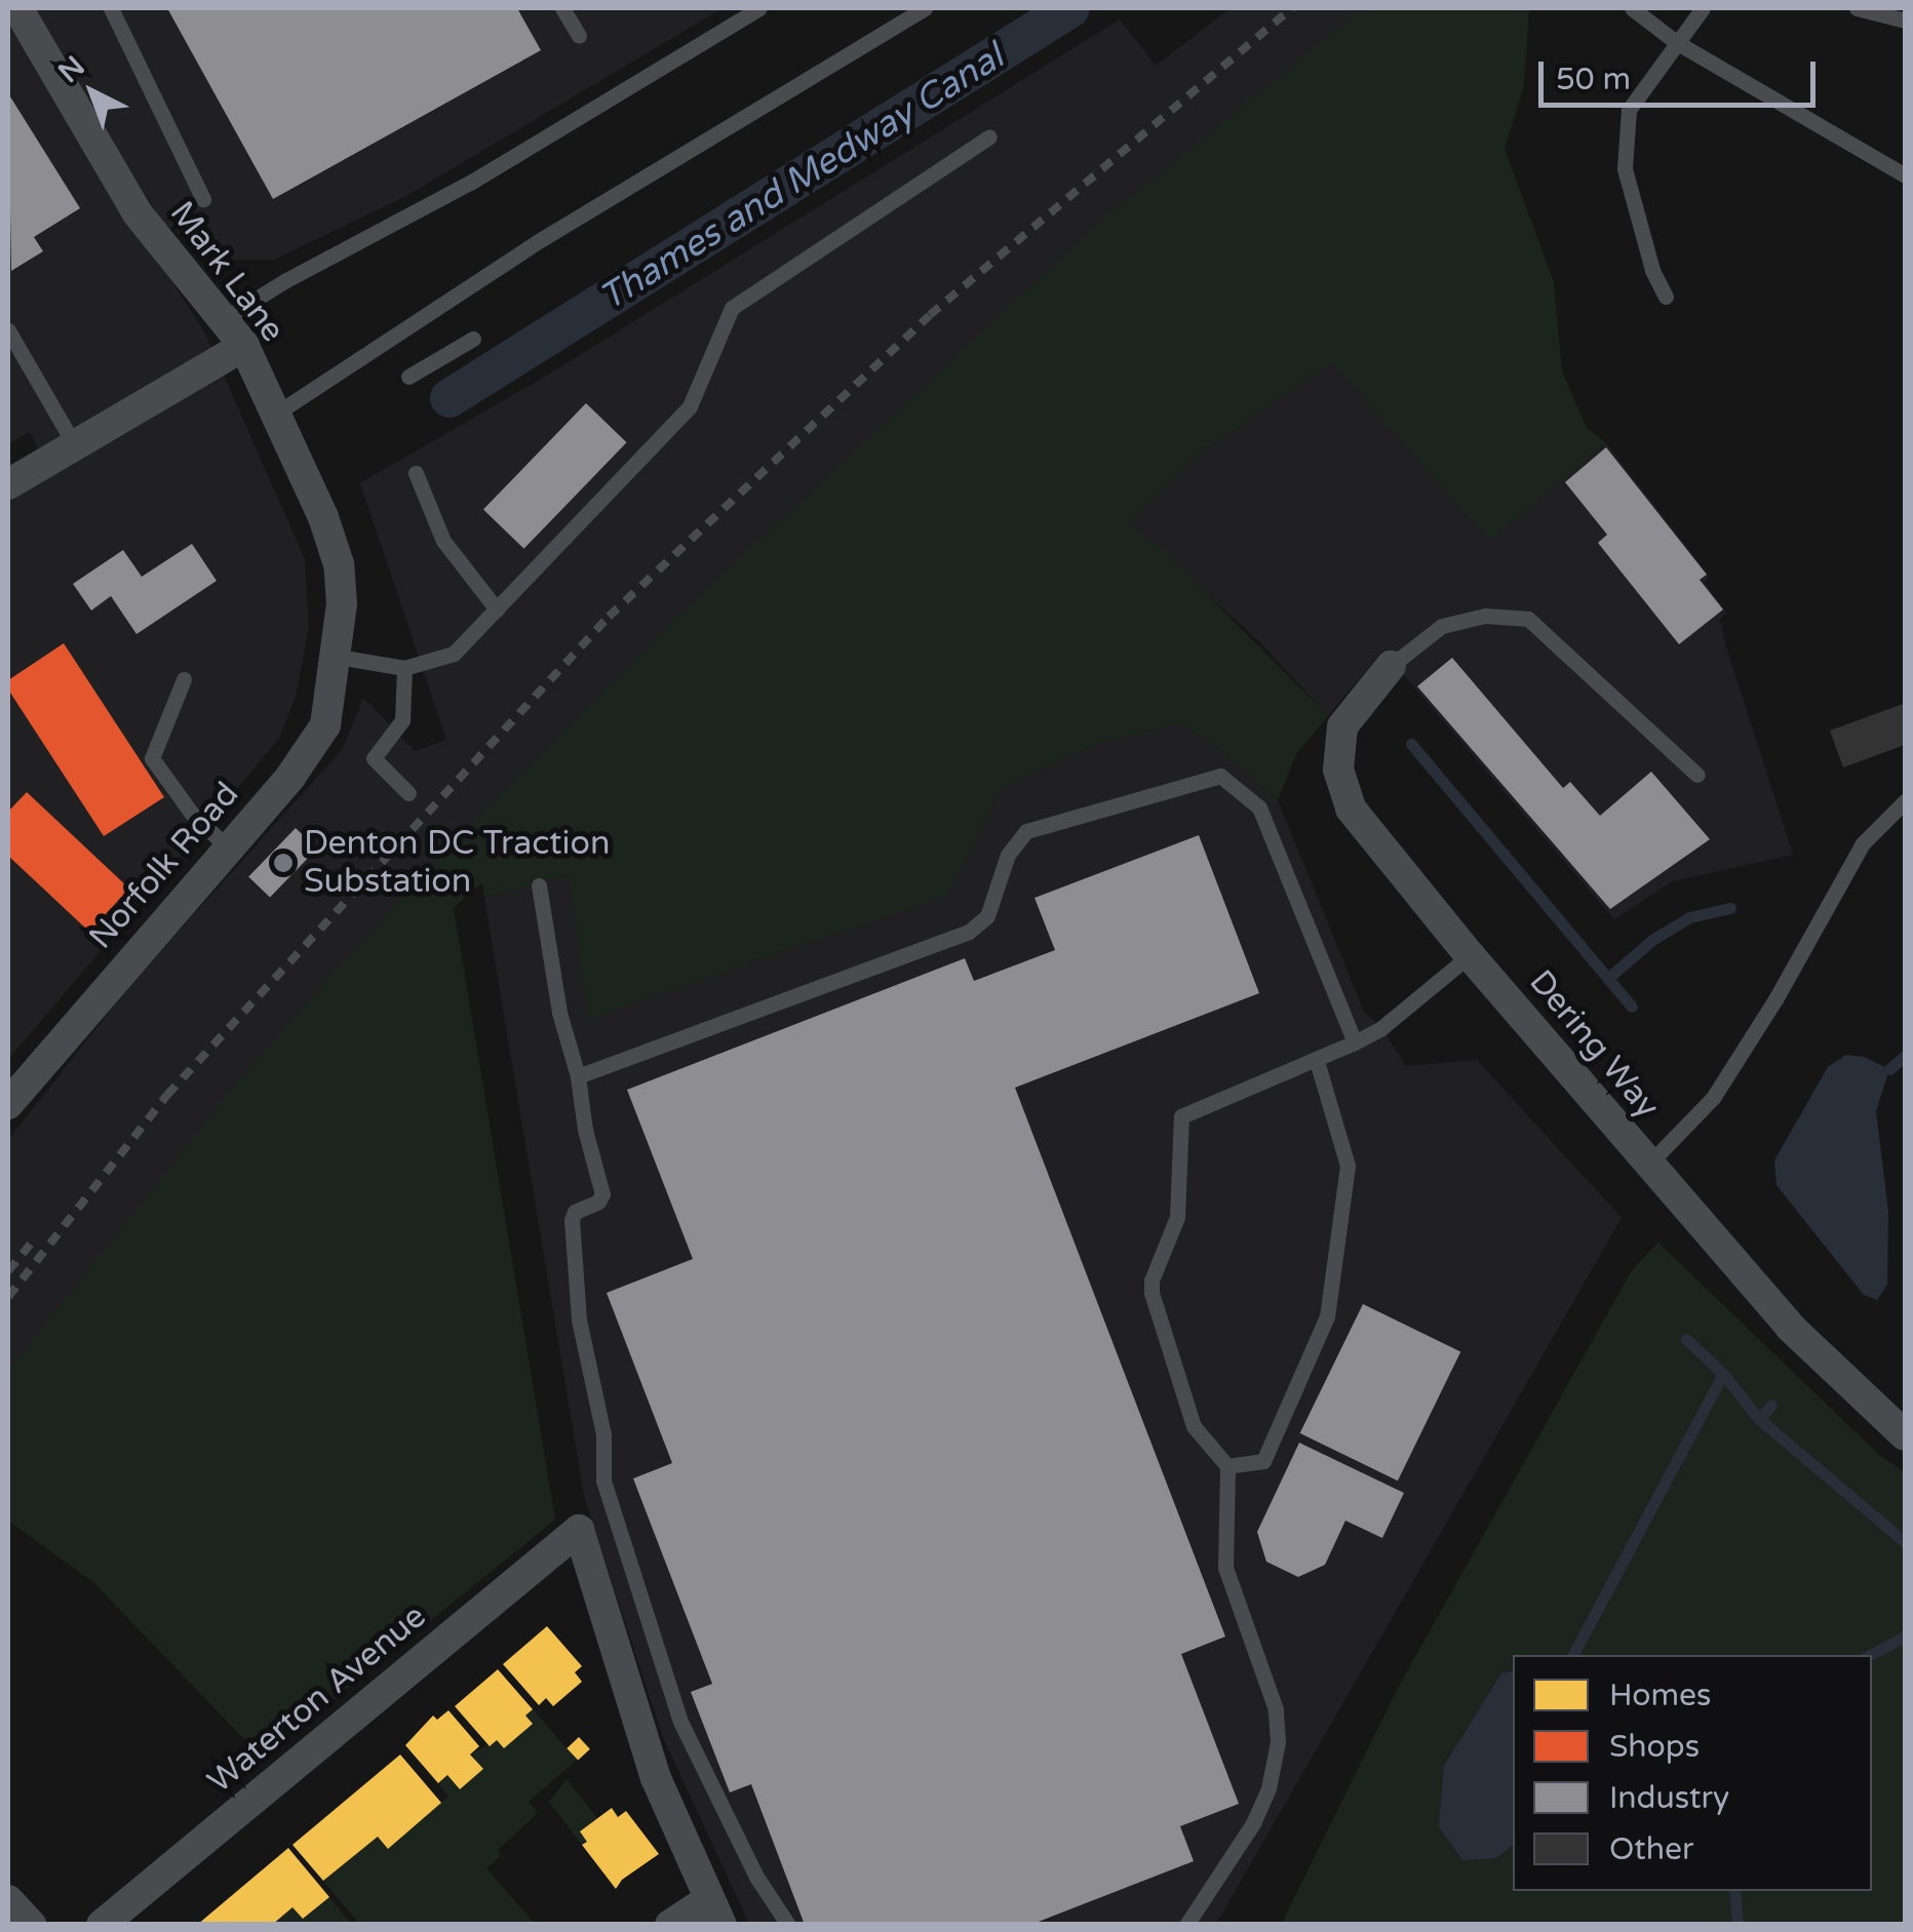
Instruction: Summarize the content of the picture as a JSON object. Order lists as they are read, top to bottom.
{
  "streets": {
    "street": [
      "Mark Lane",
      "Norfolk Road",
      "Dering Way",
      "Waterton Avenue"
    ]
  },
  "crossings": [
    ["Mark Lane", "Norfolk Road"]
  ],
  "water": ["Thames and Medway Canal"],
  "places": ["Denton DC Traction Substation"],
  "legend": [
    "Homes",
    "Shops",
    "Industry",
    "Other"
  ],
  "scale_bar": "50 m",
  "north": "top left"
}
